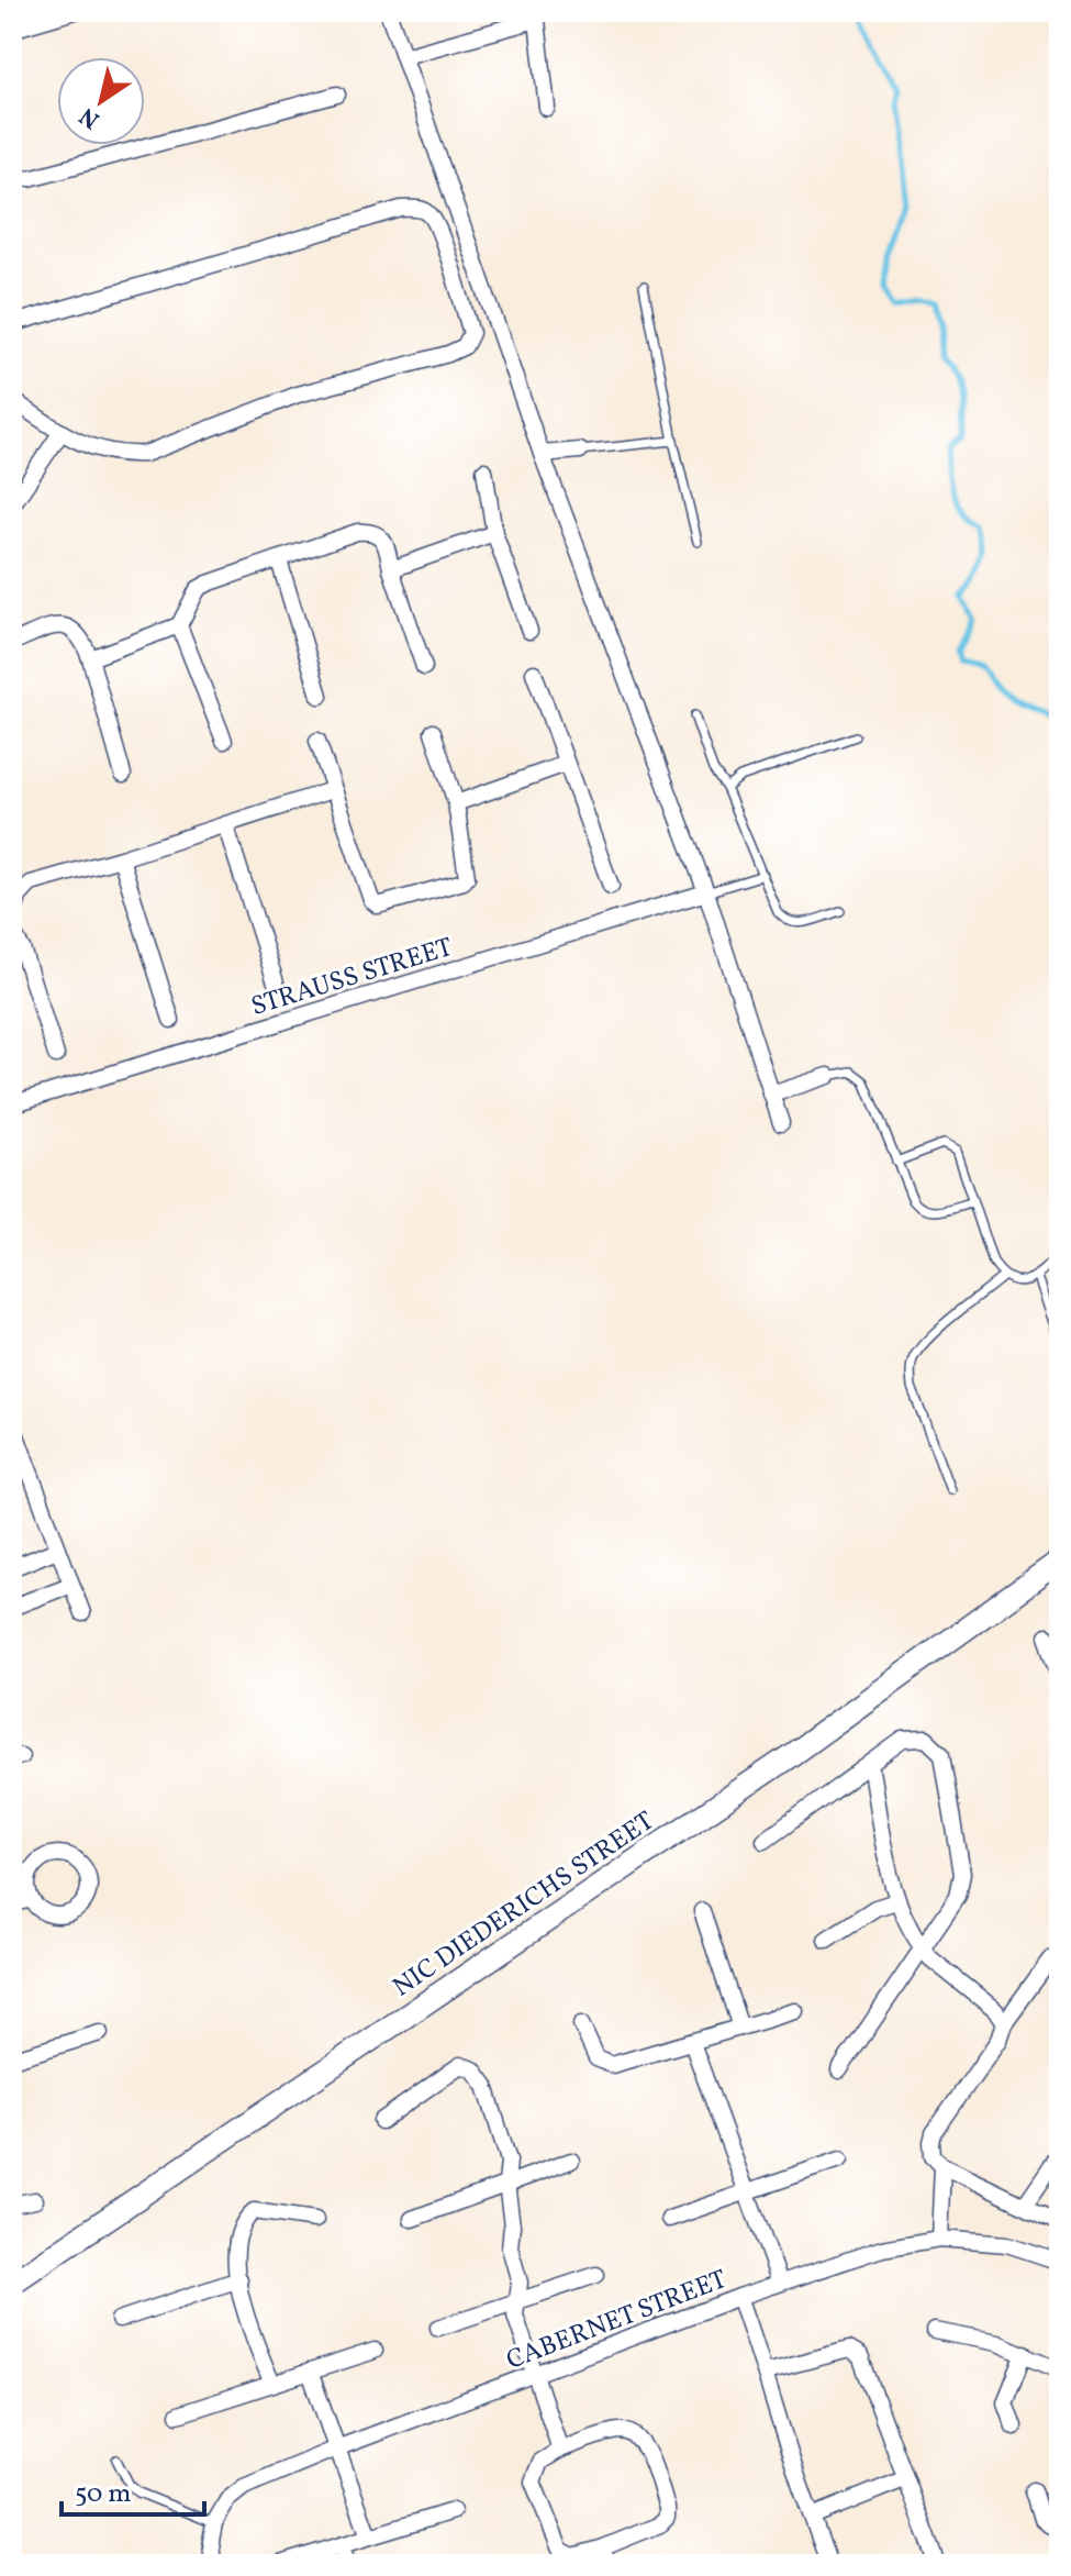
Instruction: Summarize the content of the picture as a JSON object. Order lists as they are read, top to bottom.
{
  "streets": {
    "street": ["STRAUSS STREET", "NIC DIEDERICHS STREET", "CABERNET STREET"]
  },
  "scale_bar": "50 m",
  "north": "bottom left"
}
